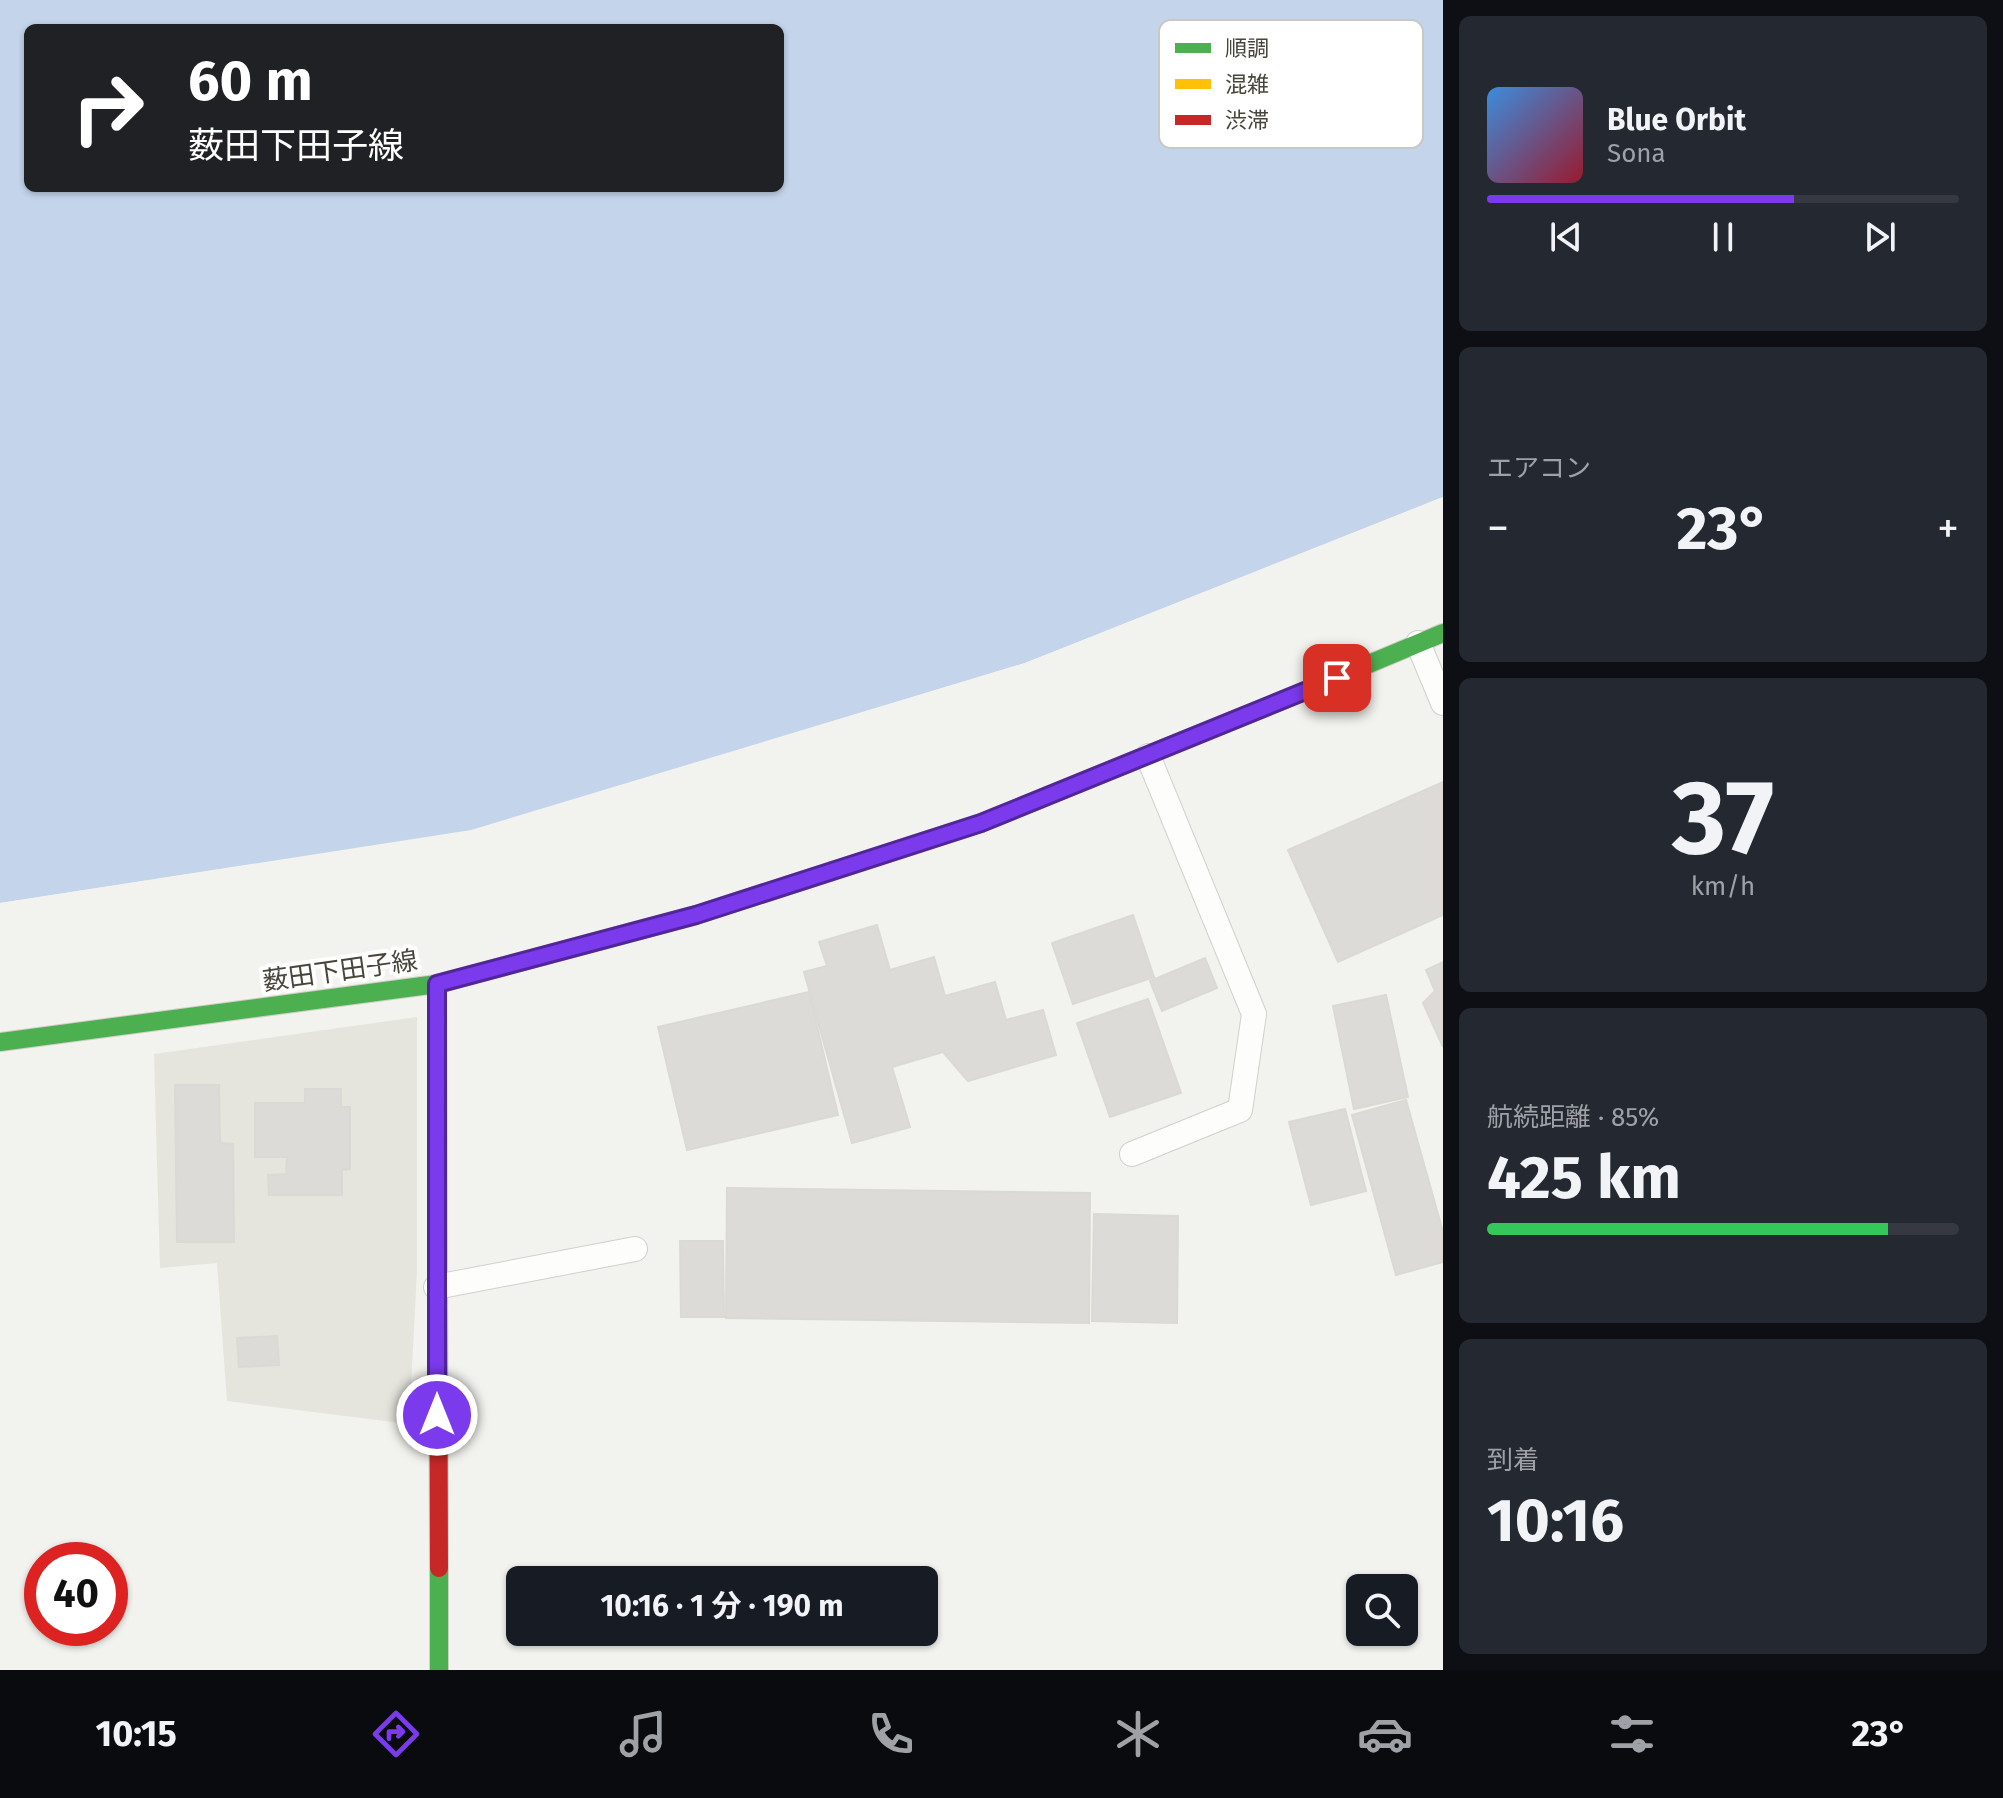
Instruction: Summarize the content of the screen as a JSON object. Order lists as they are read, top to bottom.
{
  "streets": {
    "main road": ["薮田下田子線"]
  },
  "legend": ["順調", "混雑", "渋滞"],
  "page": {
    "turn": ["60 m", "薮田下田子線"],
    "song": ["Blue Orbit", "Sona"],
    "tile": [
      "エアコン",
      ["37", "km/h"],
      ["航続距離 · 85%", "425 km"],
      ["到着", "10:16"]
    ],
    "heat": ["−", "23°", "+"],
    "limit": "40",
    "trip": "10:16 · 1 分 · 190 m",
    "tabs": ["10:15", "23°"]
  }
}
